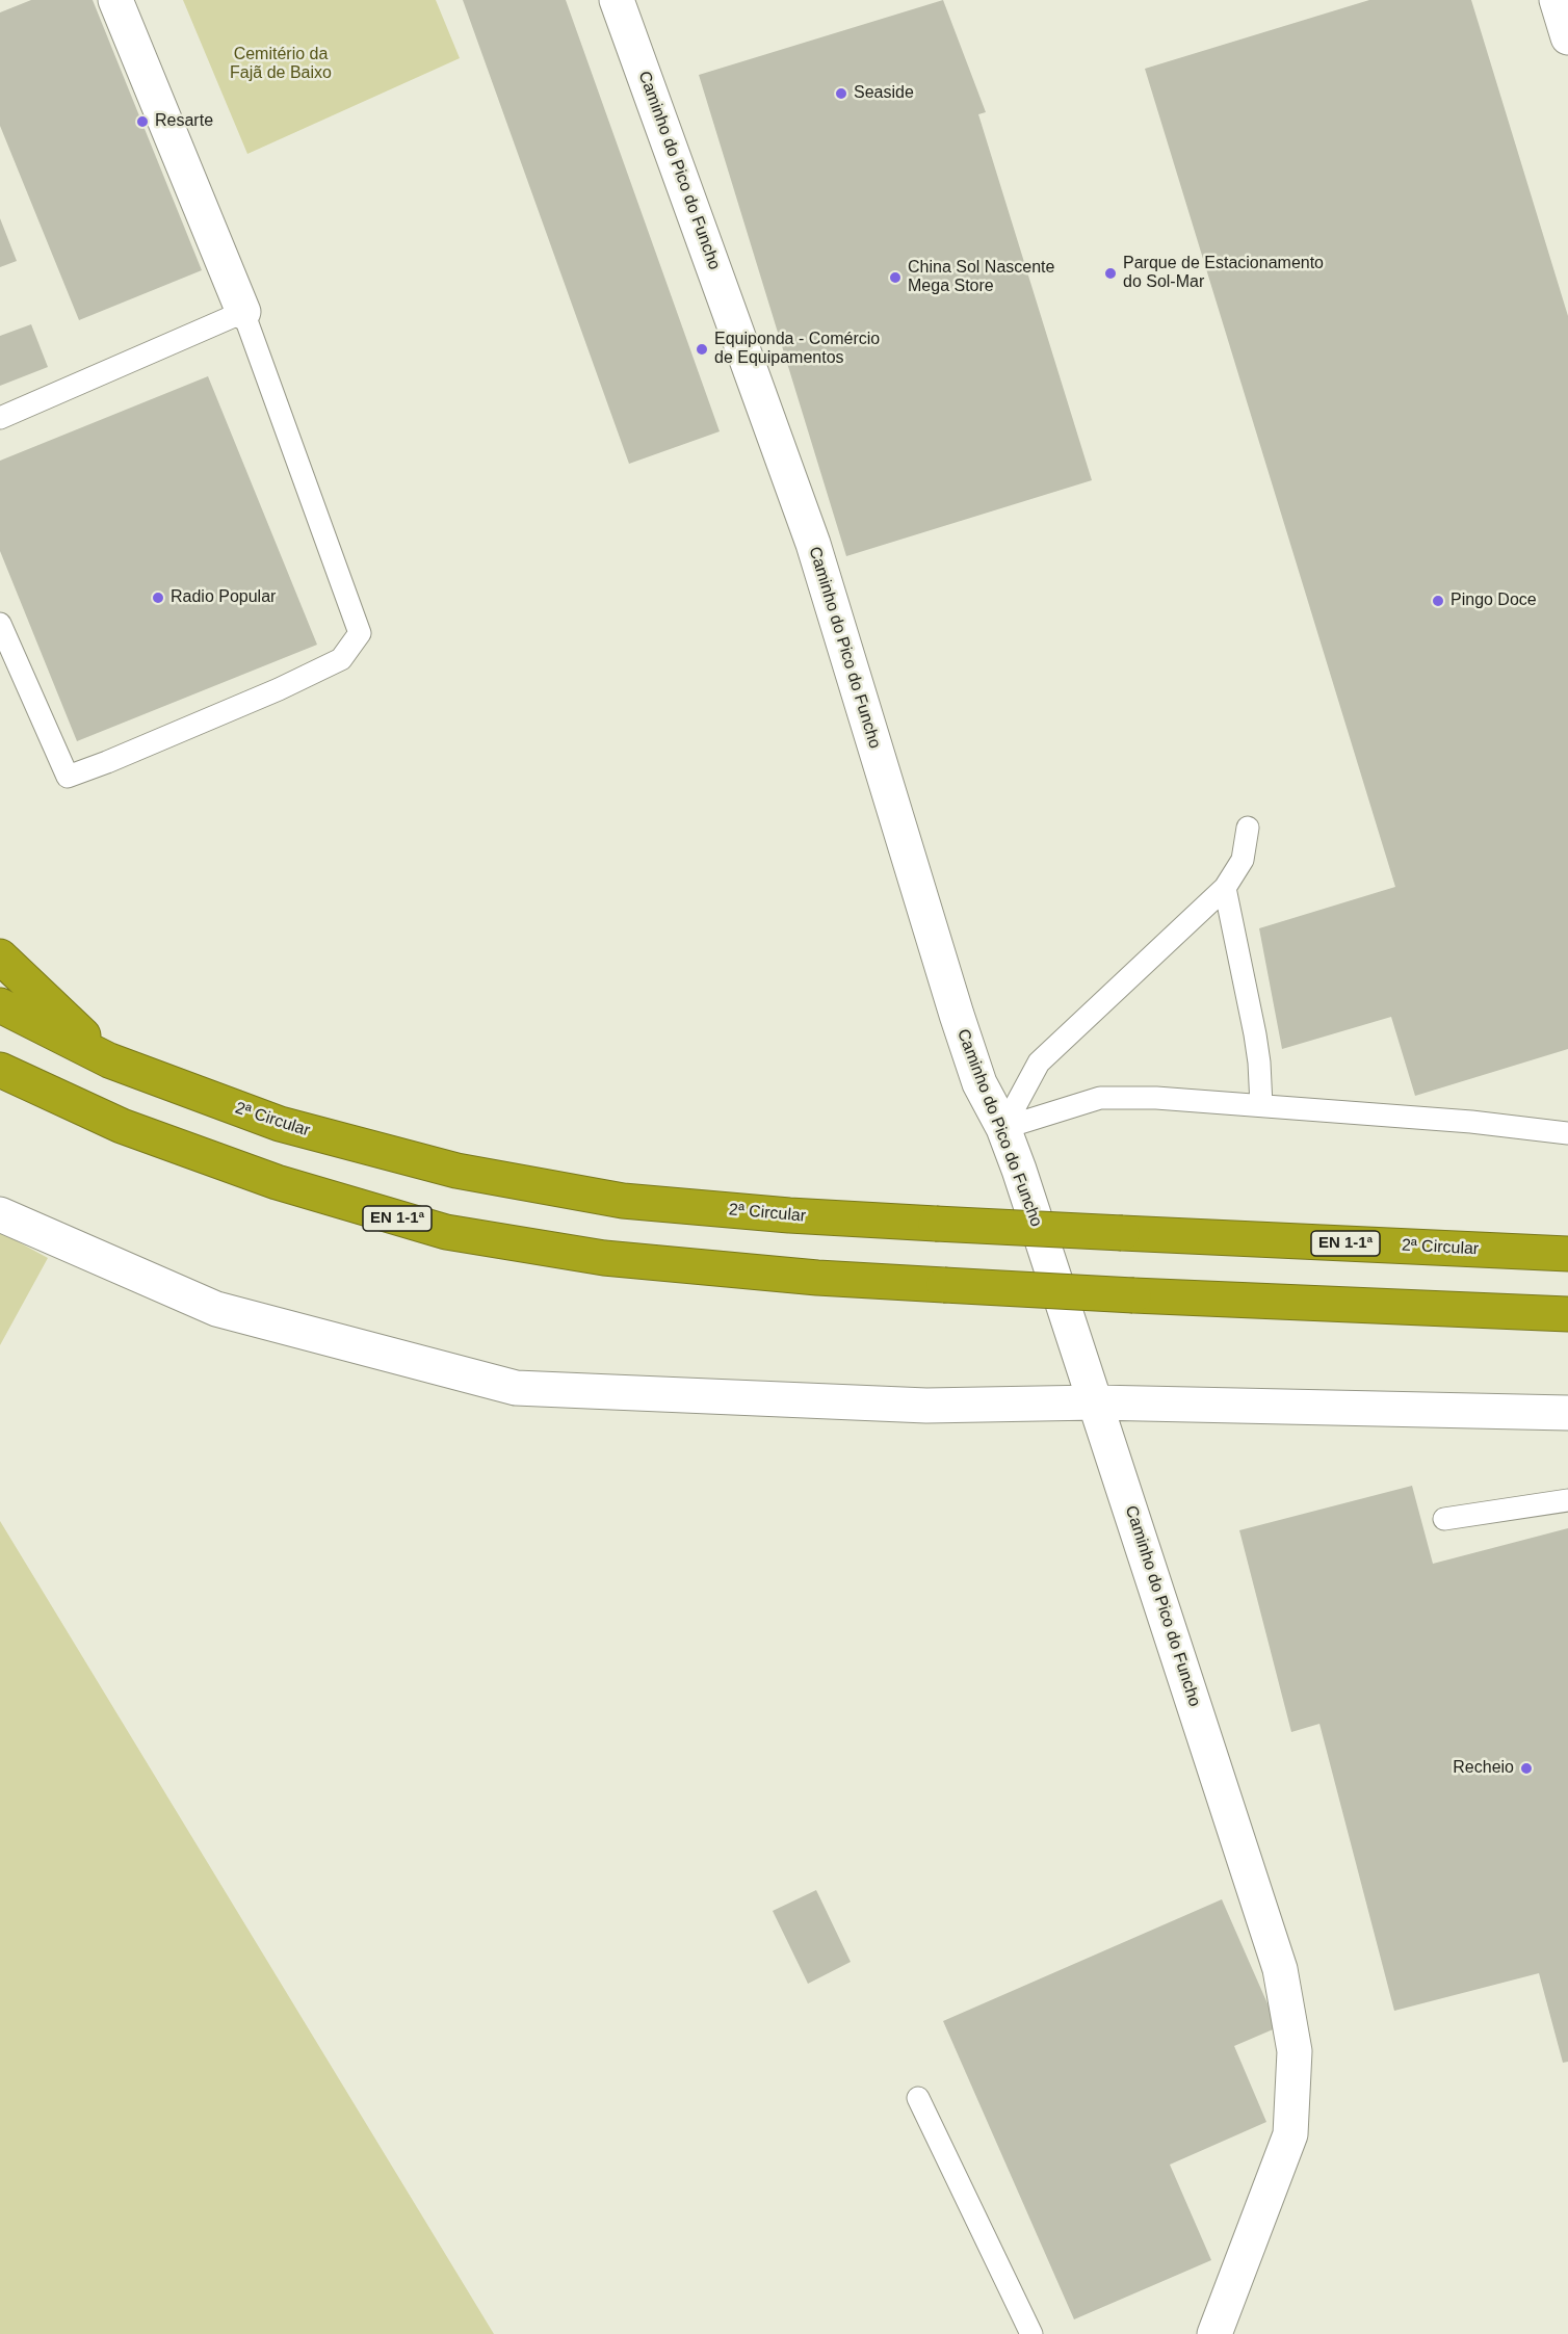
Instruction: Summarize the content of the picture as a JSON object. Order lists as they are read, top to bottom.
{
  "streets": {
    "highway": ["2ª Circular", "EN 1-1ª"],
    "street": ["Caminho do Pico do Funcho"]
  },
  "parks": ["Cemitério da Fajã de Baixo"],
  "places": [
    "Seaside",
    "Resarte",
    "Parque de Estacionamento do Sol-Mar",
    "China Sol Nascente Mega Store",
    "Equiponda - Comércio de Equipamentos",
    "Radio Popular",
    "Pingo Doce",
    "Recheio"
  ]
}
